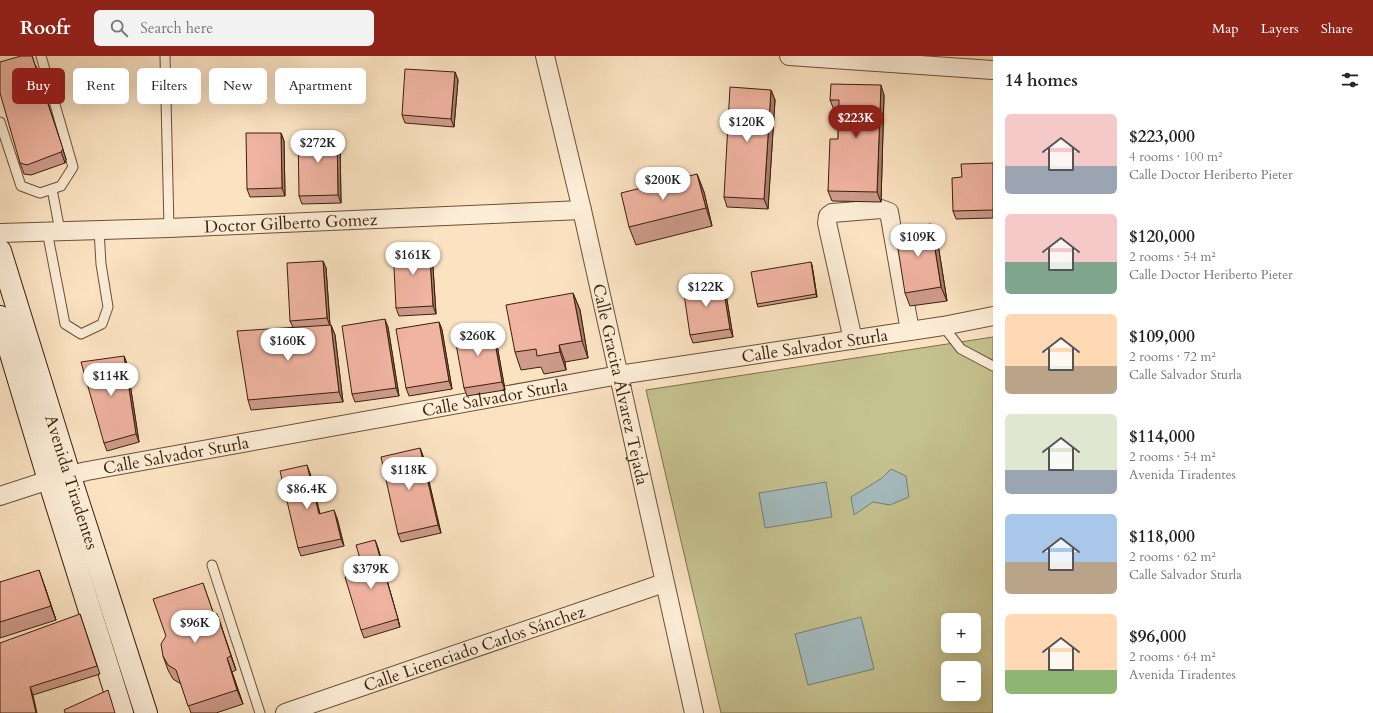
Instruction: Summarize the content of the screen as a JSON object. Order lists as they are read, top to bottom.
{
  "streets": {
    "main road": ["Avenida Tiradentes"],
    "street": [
      "Doctor Gilberto Gomez",
      "Calle Salvador Sturla",
      "Calle Gracita Álvarez Tejada",
      "Calle Licenciado Carlos Sánchez"
    ]
  },
  "crossings": [
    ["Doctor Gilberto Gomez", "Calle Gracita Álvarez Tejada"],
    ["Calle Salvador Sturla", "Calle Gracita Álvarez Tejada"],
    ["Calle Salvador Sturla", "Avenida Tiradentes"],
    ["Calle Gracita Álvarez Tejada", "Calle Licenciado Carlos Sánchez"]
  ],
  "page": {
    "header": "Roofr",
    "search": "Search here",
    "nav": ["Map", "Layers", "Share"],
    "heading": "14 homes",
    "chip": [
      "Buy",
      "Rent",
      "Filters",
      "New",
      "Apartment"
    ],
    "list": [
      {
        "name": "$223,000",
        "note": "4 rooms · 100 m² · Calle Doctor Heriberto Pieter"
      },
      {
        "name": "$120,000",
        "note": "2 rooms · 54 m² · Calle Doctor Heriberto Pieter"
      },
      {
        "name": "$109,000",
        "note": "2 rooms · 72 m² · Calle Salvador Sturla"
      },
      {
        "name": "$114,000",
        "note": "2 rooms · 54 m² · Avenida Tiradentes"
      },
      {
        "name": "$118,000",
        "note": "2 rooms · 62 m² · Calle Salvador Sturla"
      },
      {
        "name": "$96,000",
        "note": "2 rooms · 64 m² · Avenida Tiradentes"
      }
    ],
    "price": [
      "$223K",
      "$120K",
      "$272K",
      "$200K",
      "$109K",
      "$161K",
      "$122K",
      "$260K",
      "$160K",
      "$114K",
      "$118K",
      "$86.4K",
      "$379K",
      "$96K"
    ],
    "map_buttons": ["+", "−"]
  }
}
